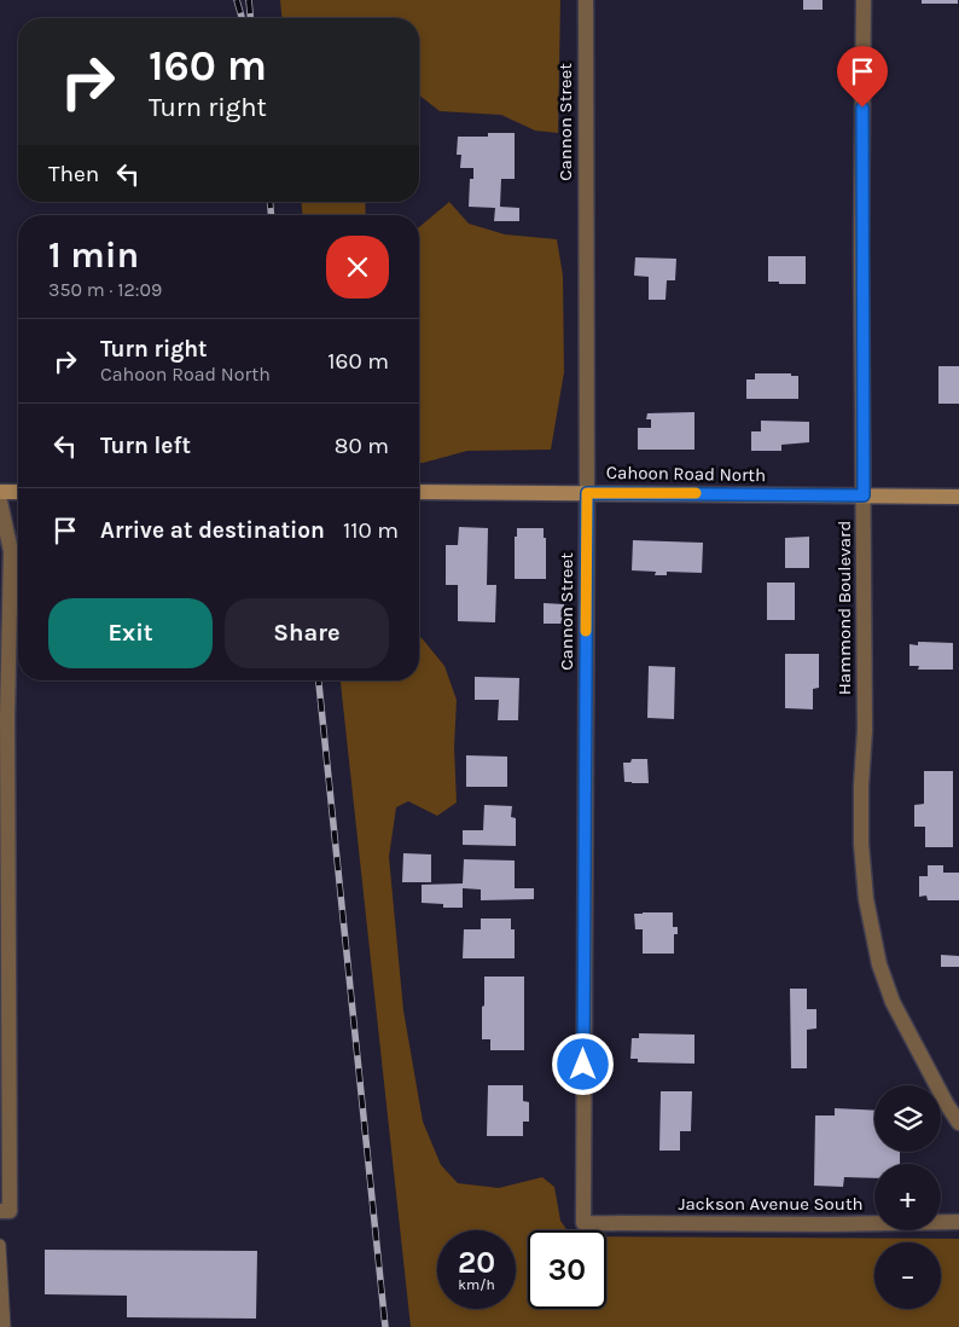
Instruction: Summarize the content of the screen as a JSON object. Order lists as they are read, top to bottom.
{
  "streets": {
    "main road": ["Cahoon Road North"],
    "street": ["Cannon Street", "Hammond Boulevard", "Jackson Avenue South"]
  },
  "crossings": [
    ["Cannon Street", "Cahoon Road North"],
    ["Cannon Street", "Jackson Avenue South"],
    ["Cahoon Road North", "Hammond Boulevard"]
  ],
  "page": {
    "turn": ["160 m", "Turn right"],
    "then": "Then",
    "heading": ["1 min", "350 m · 12:09"],
    "list": [
      {
        "name": "Turn right",
        "note": "Cahoon Road North",
        "value": "160 m"
      },
      {
        "name": "Turn left",
        "value": "80 m"
      },
      {
        "name": "Arrive at destination",
        "value": "110 m"
      }
    ],
    "buttons": ["Exit", "Share"],
    "map_buttons": ["+", "−"],
    "speed": "20 km/h",
    "limit": "30"
  }
}
